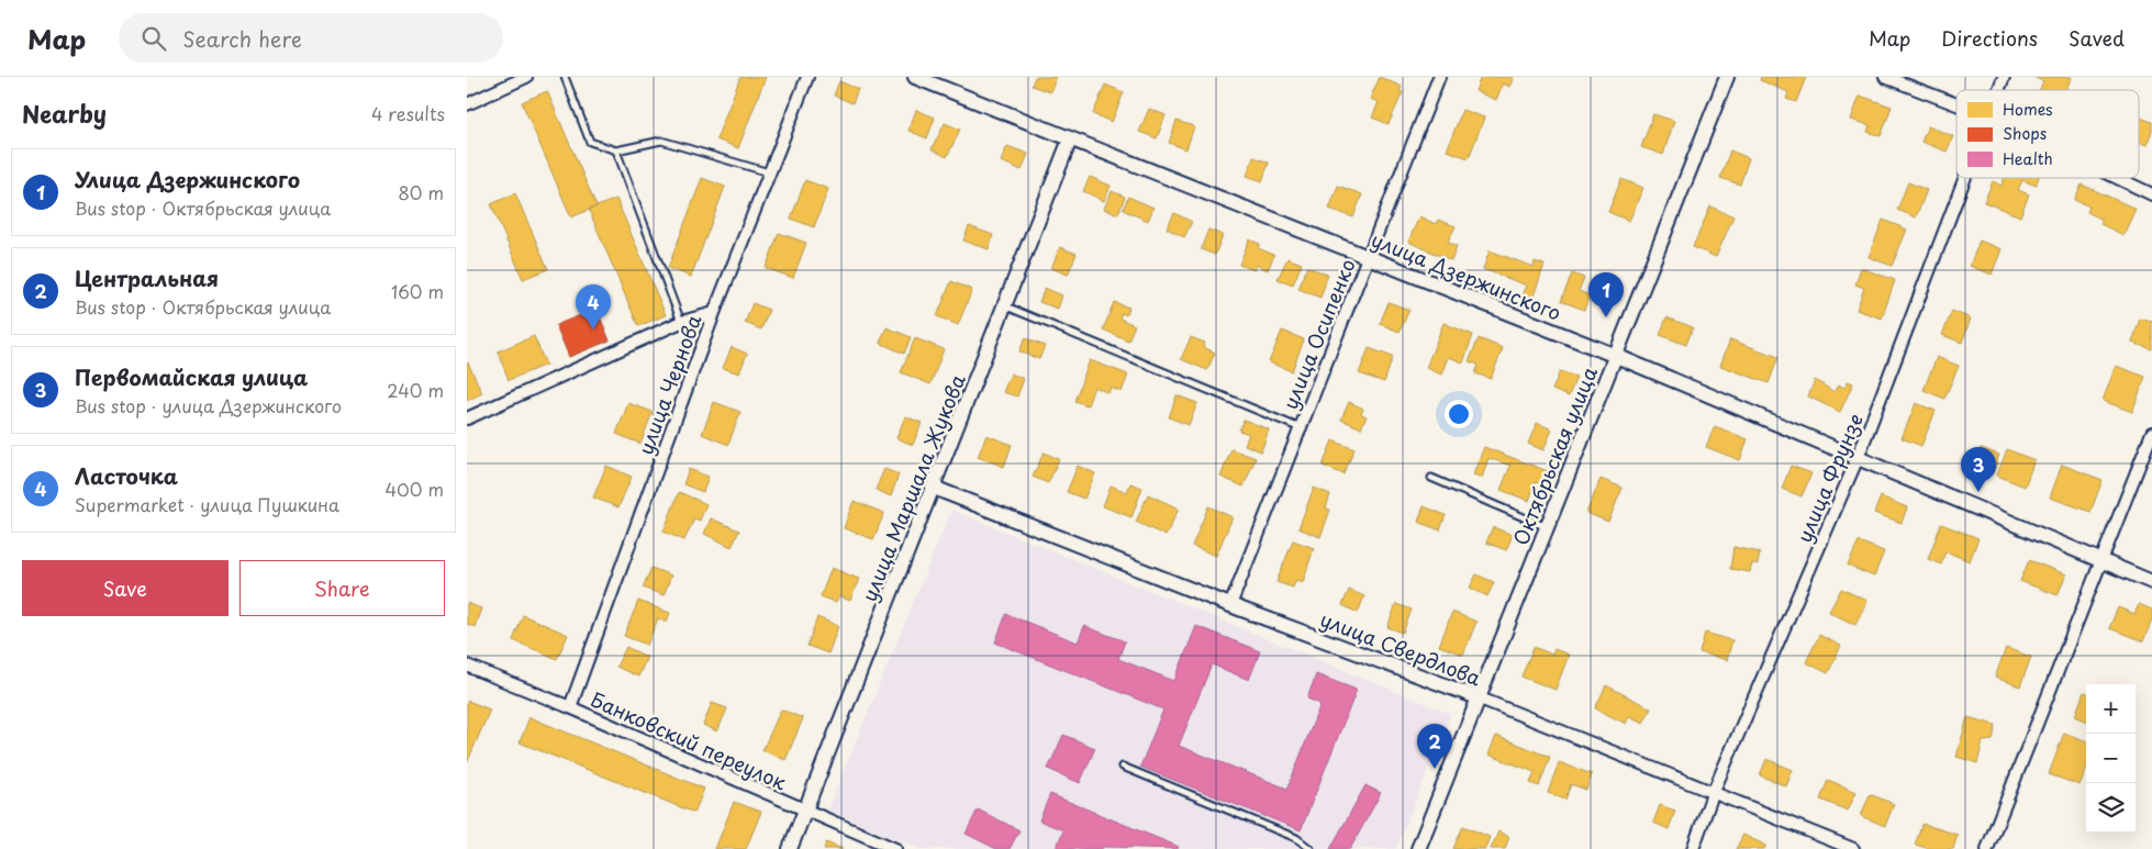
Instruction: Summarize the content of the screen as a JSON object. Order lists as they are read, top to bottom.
{
  "streets": {
    "street": [
      "улица Дзержинского",
      "улица Осипенко",
      "улица Чернова",
      "Октябрьская улица",
      "улица Фрунзе",
      "улица Маршала Жукова",
      "улица Свердлова",
      "Банковский переулок"
    ]
  },
  "crossings": [
    ["улица Дзержинского", "улица Осипенко"],
    ["улица Дзержинского", "Октябрьская улица"],
    ["улица Дзержинского", "улица Фрунзе"],
    ["улица Дзержинского", "улица Маршала Жукова"],
    ["улица Осипенко", "улица Свердлова"],
    ["улица Чернова", "Банковский переулок"],
    ["Октябрьская улица", "улица Свердлова"],
    ["улица Фрунзе", "улица Свердлова"],
    ["улица Маршала Жукова", "улица Свердлова"],
    ["улица Маршала Жукова", "Банковский переулок"]
  ],
  "legend": ["Homes", "Shops", "Health"],
  "page": {
    "header": "Map",
    "search": "Search here",
    "nav": ["Map", "Directions", "Saved"],
    "heading": ["Nearby", "4 results"],
    "list": [
      {
        "mark": "1",
        "name": "Улица Дзержинского",
        "note": "Bus stop · Октябрьская улица",
        "value": "80 m"
      },
      {
        "mark": "2",
        "name": "Центральная",
        "note": "Bus stop · Октябрьская улица",
        "value": "160 m"
      },
      {
        "mark": "3",
        "name": "Первомайская улица",
        "note": "Bus stop · улица Дзержинского",
        "value": "240 m"
      },
      {
        "mark": "4",
        "name": "Ласточка",
        "note": "Supermarket · улица Пушкина",
        "value": "400 m"
      }
    ],
    "pins": [
      "1",
      "4",
      "3",
      "2"
    ],
    "buttons": ["Save", "Share"],
    "map_buttons": ["+", "−"]
  }
}
